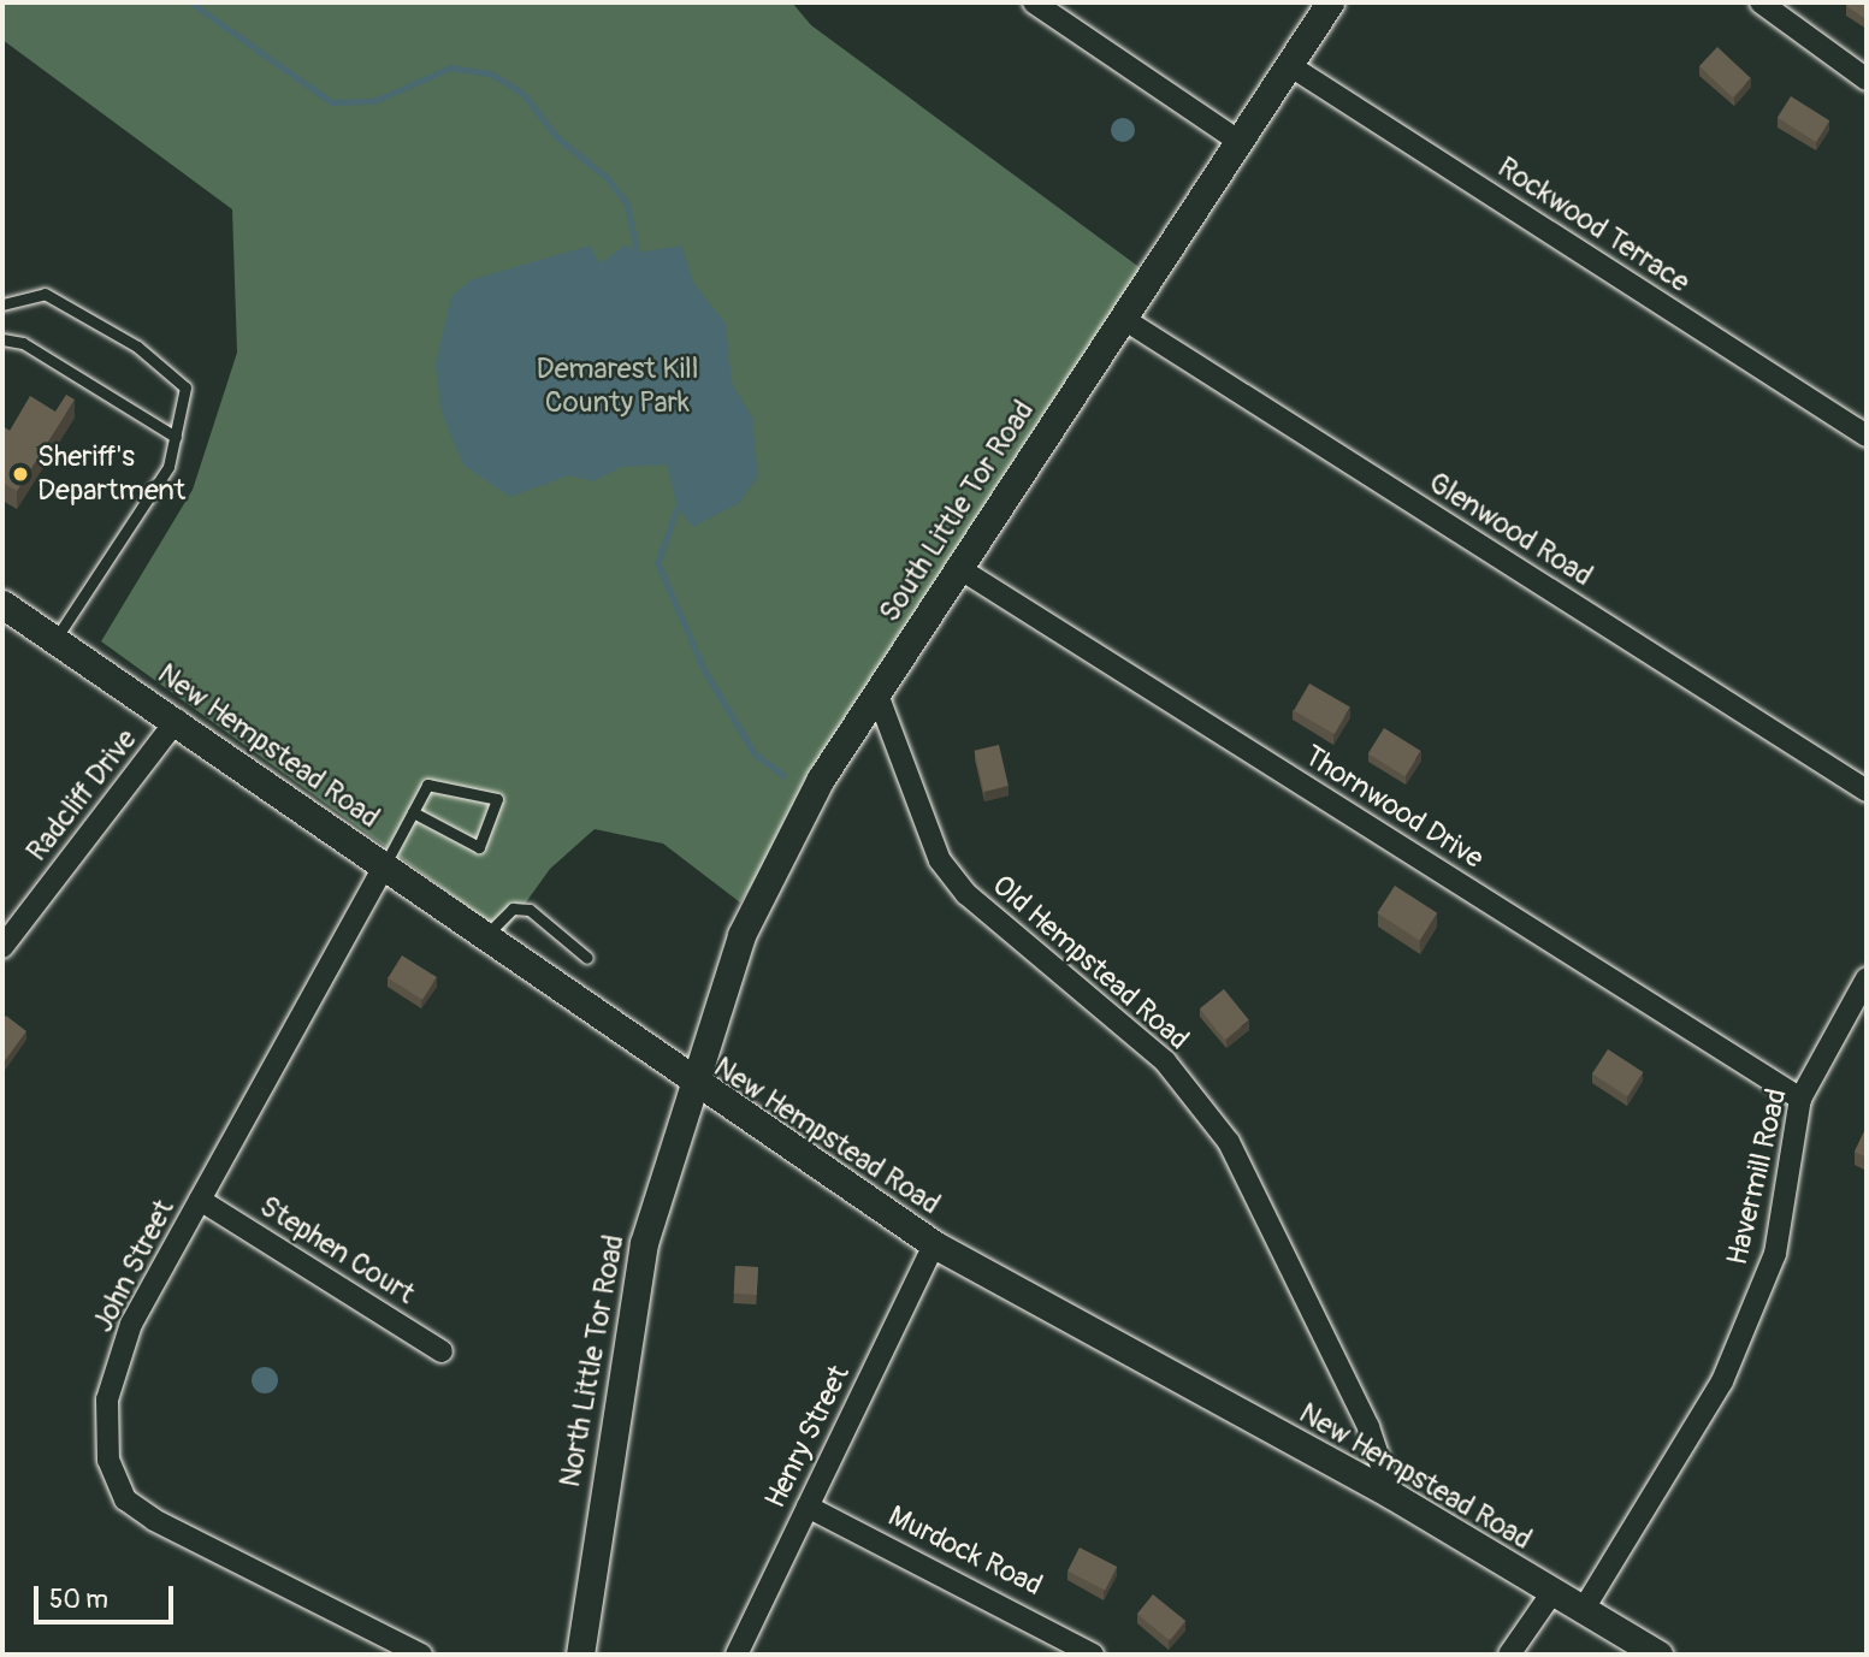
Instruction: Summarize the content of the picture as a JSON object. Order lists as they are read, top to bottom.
{
  "streets": {
    "street": [
      "Rockwood Terrace",
      "South Little Tor Road",
      "Glenwood Road",
      "New Hempstead Road",
      "Radcliff Drive",
      "Thornwood Drive",
      "Old Hempstead Road",
      "Havermill Road",
      "Stephen Court",
      "John Street",
      "North Little Tor Road",
      "Henry Street",
      "Murdock Road"
    ]
  },
  "crossings": [
    ["Rockwood Terrace", "South Little Tor Road"],
    ["South Little Tor Road", "Glenwood Road"],
    ["South Little Tor Road", "New Hempstead Road"],
    ["South Little Tor Road", "Thornwood Drive"],
    ["South Little Tor Road", "Old Hempstead Road"],
    ["South Little Tor Road", "North Little Tor Road"],
    ["New Hempstead Road", "Radcliff Drive"],
    ["New Hempstead Road", "Old Hempstead Road"],
    ["New Hempstead Road", "Havermill Road"],
    ["New Hempstead Road", "John Street"],
    ["New Hempstead Road", "North Little Tor Road"],
    ["New Hempstead Road", "Henry Street"],
    ["Thornwood Drive", "Havermill Road"],
    ["Stephen Court", "John Street"],
    ["Henry Street", "Murdock Road"]
  ],
  "parks": ["Demarest Kill County Park"],
  "places": ["Sheriff's Department"],
  "scale_bar": "50 m"
}
